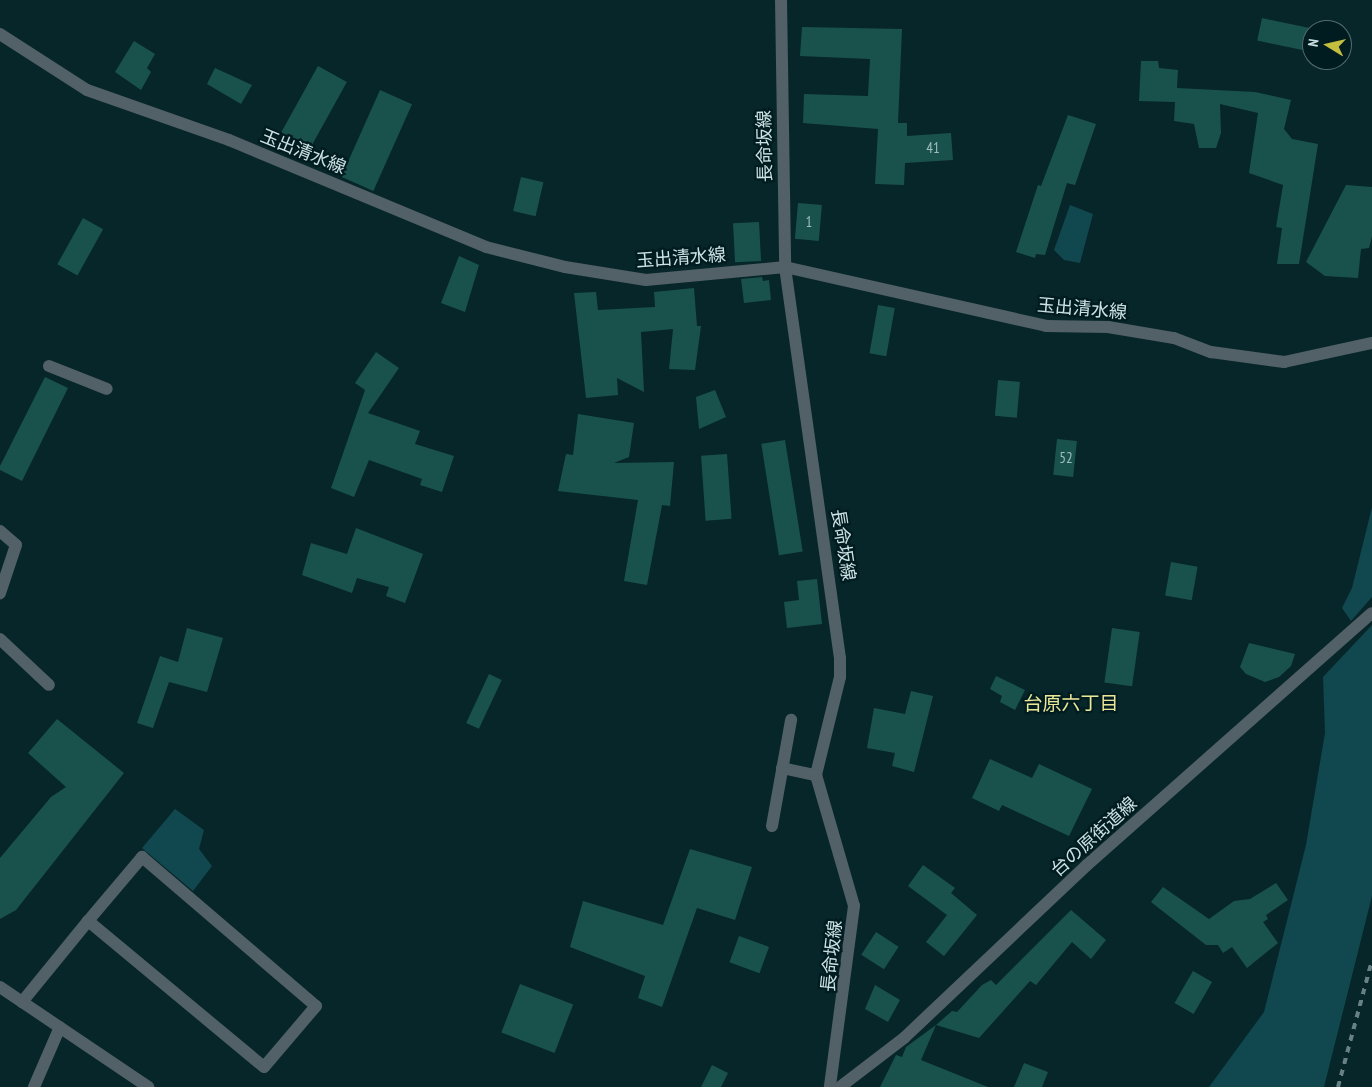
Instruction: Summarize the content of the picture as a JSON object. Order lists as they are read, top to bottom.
{
  "streets": {
    "street": ["長命坂線", "玉出清水線", "台の原街道線"]
  },
  "crossings": [
    ["長命坂線", "玉出清水線"]
  ],
  "districts": ["台原六丁目"],
  "house_numbers": ["41", "1", "52"],
  "north": "left"
}
